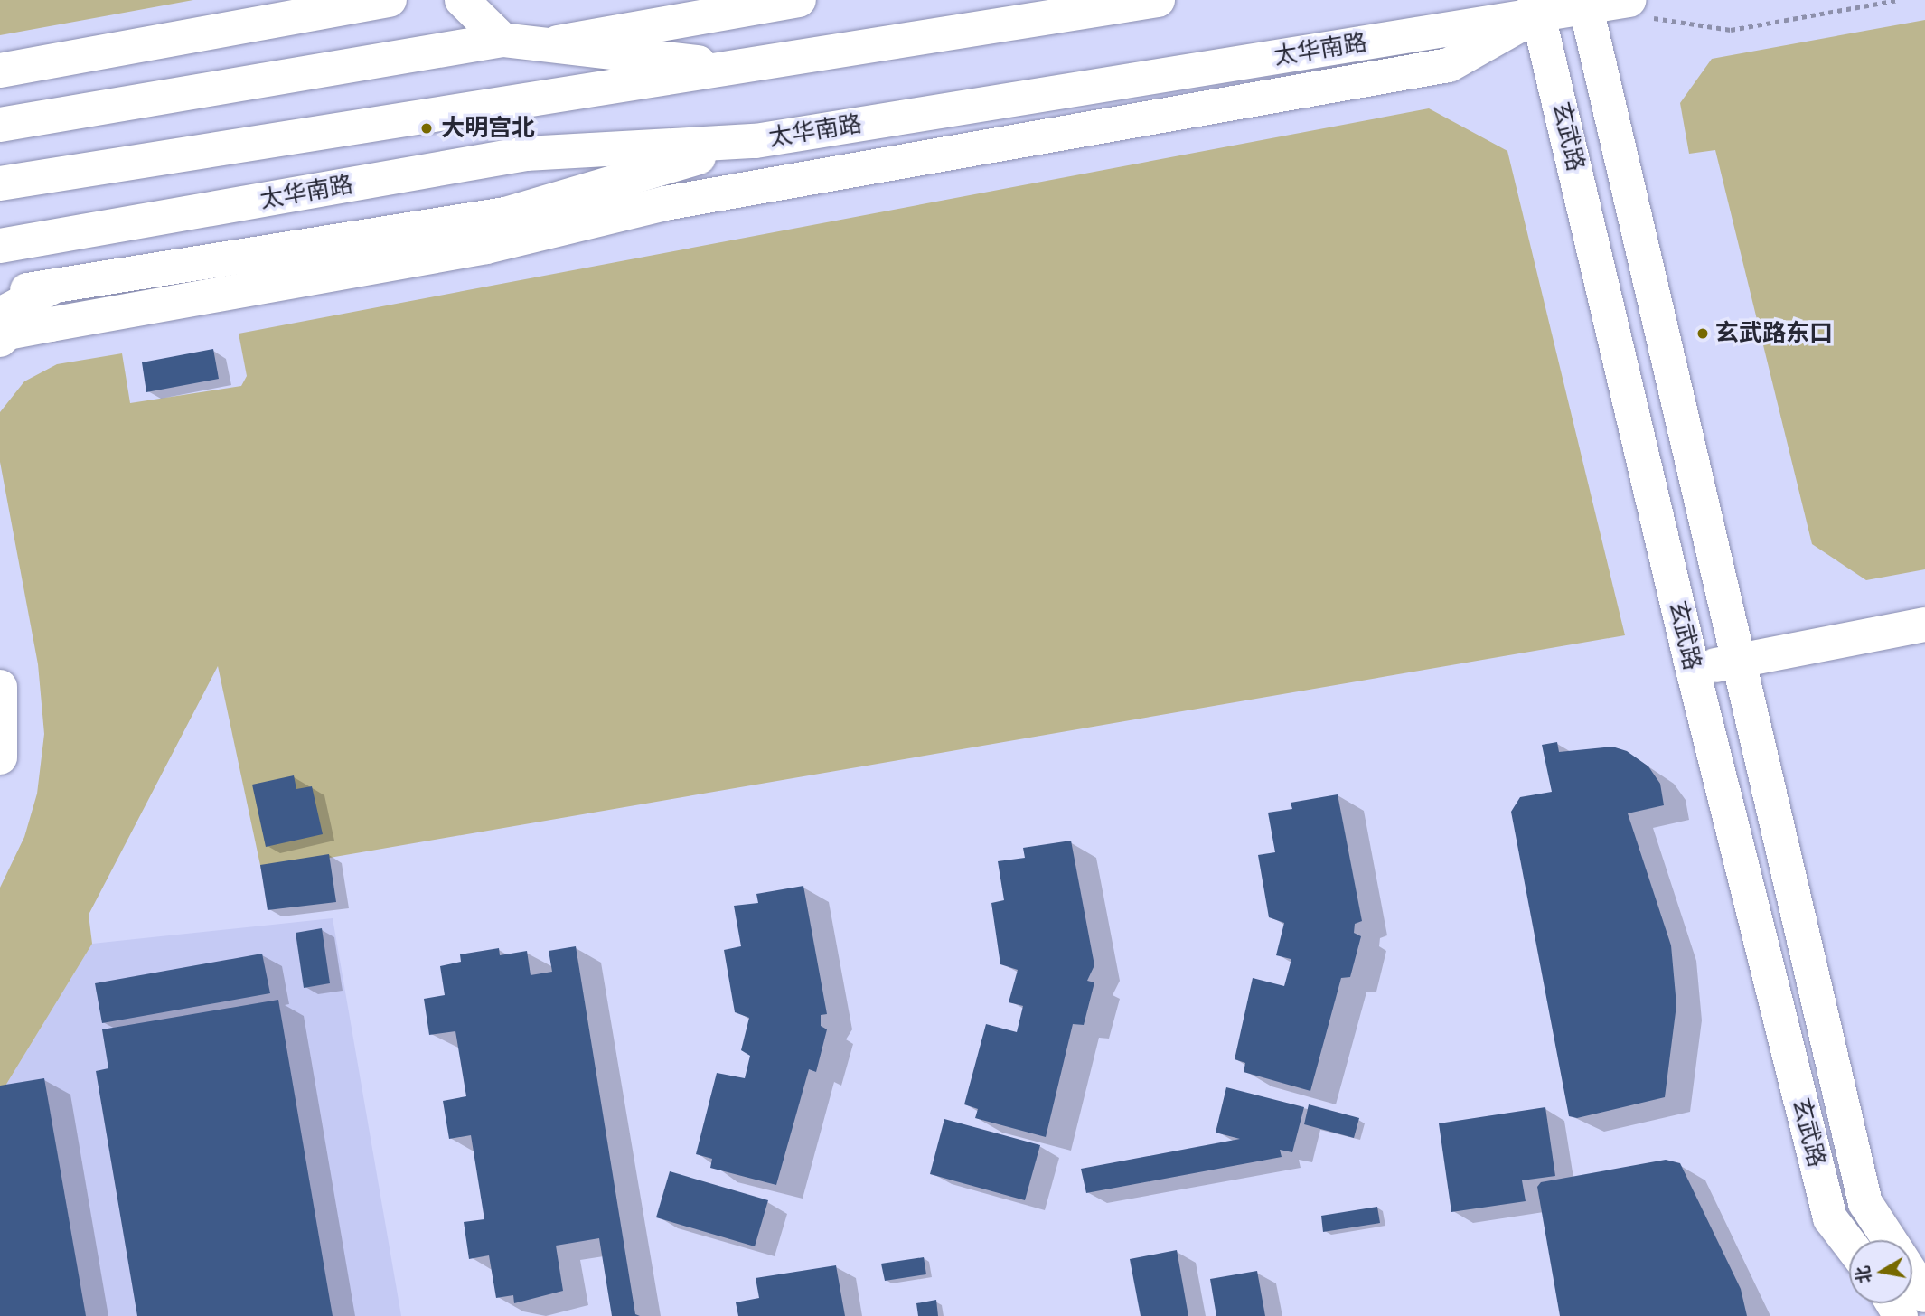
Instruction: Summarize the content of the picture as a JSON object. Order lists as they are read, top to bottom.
{
  "streets": {
    "main road": ["太华南路", "玄武路"]
  },
  "crossings": [
    ["太华南路", "玄武路"]
  ],
  "places": ["大明宫北", "玄武路东口"],
  "north": "left"
}
